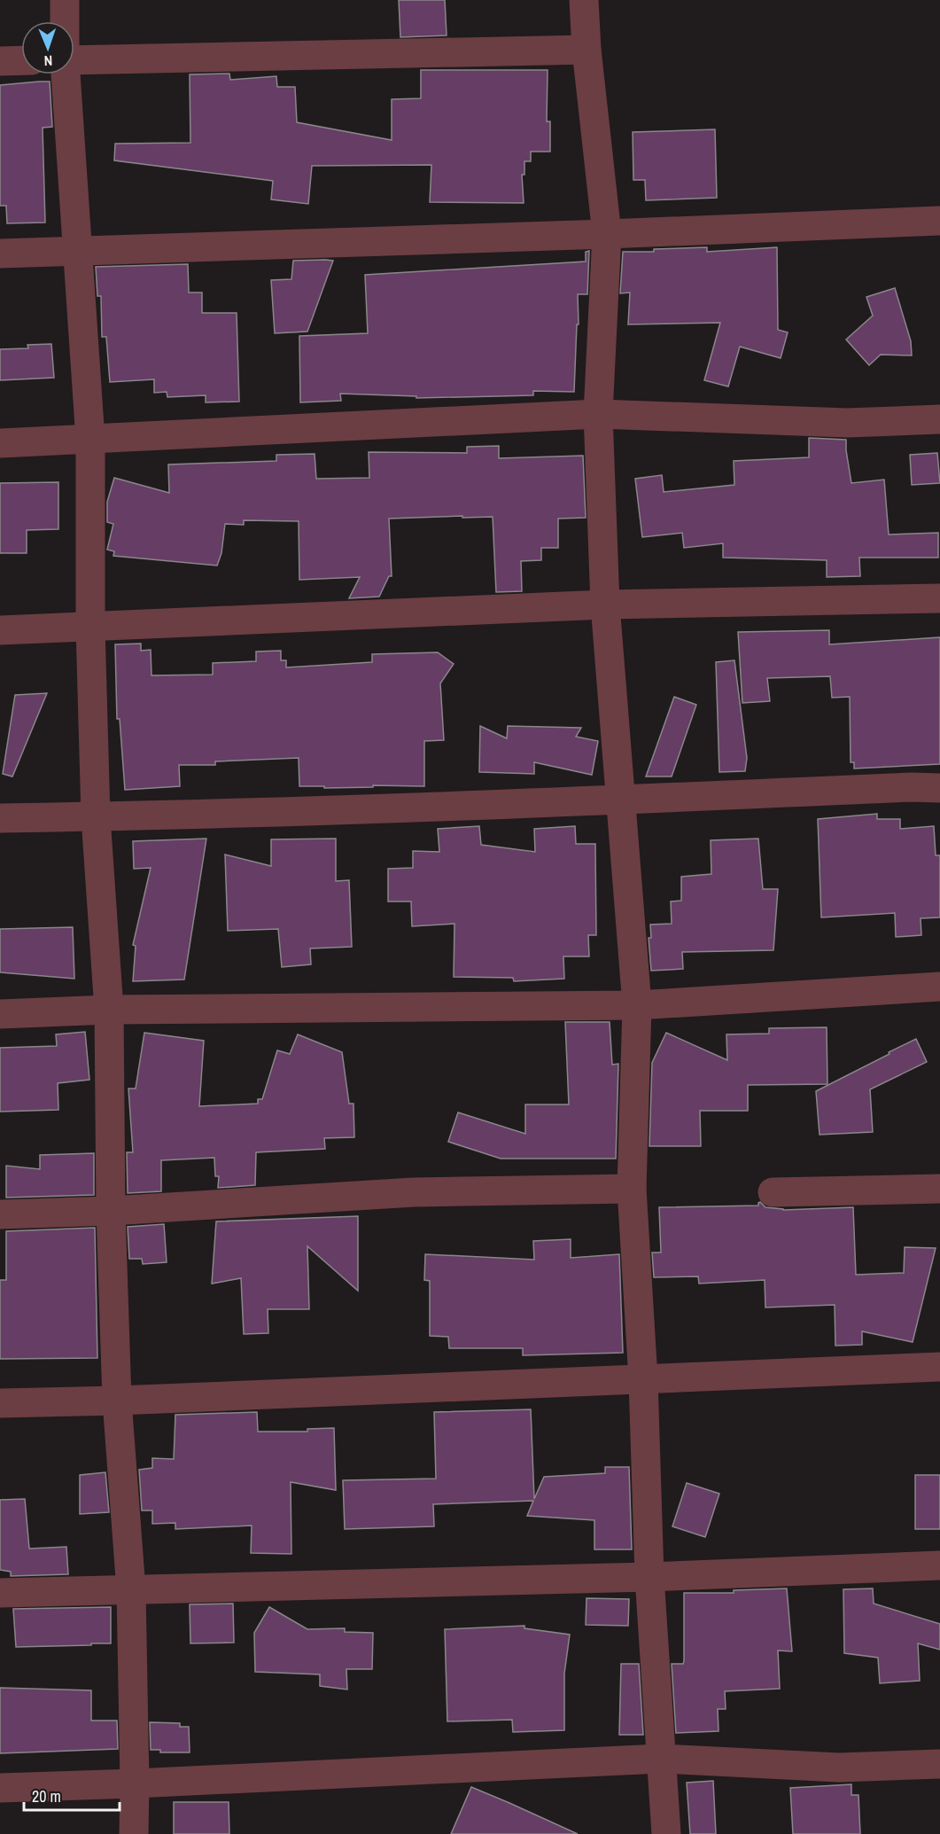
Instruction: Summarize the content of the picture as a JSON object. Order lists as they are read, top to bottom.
{
  "scale_bar": "20 m",
  "north": "bottom"
}
